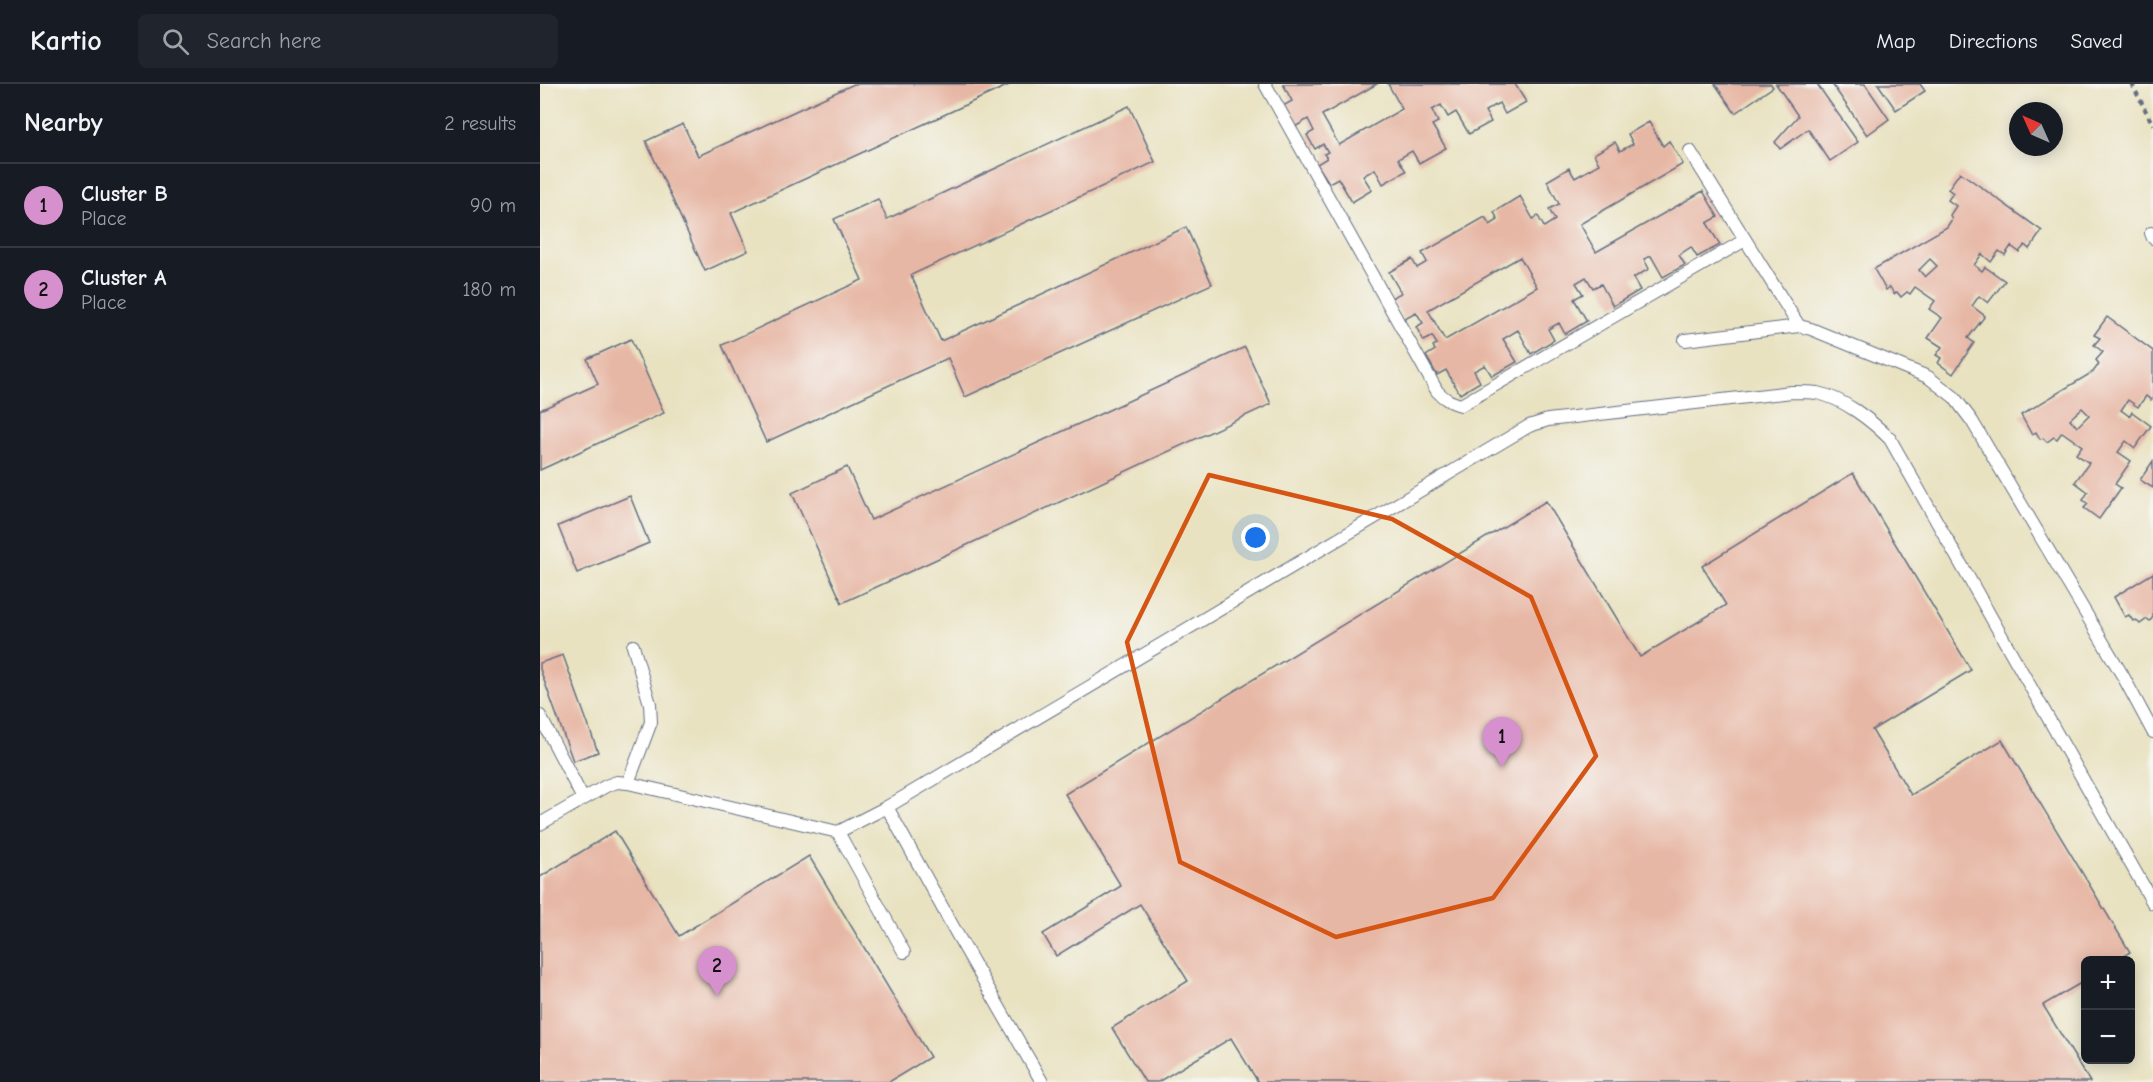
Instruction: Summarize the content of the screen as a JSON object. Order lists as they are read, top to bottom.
{
  "north": "top left",
  "page": {
    "header": "Kartio",
    "search": "Search here",
    "nav": ["Map", "Directions", "Saved"],
    "heading": ["Nearby", "2 results"],
    "list": [
      {
        "mark": "1",
        "name": "Cluster B",
        "note": "Place",
        "value": "90 m"
      },
      {
        "mark": "2",
        "name": "Cluster A",
        "note": "Place",
        "value": "180 m"
      }
    ],
    "pins": ["1", "2"],
    "map_buttons": ["+", "−"]
  }
}
